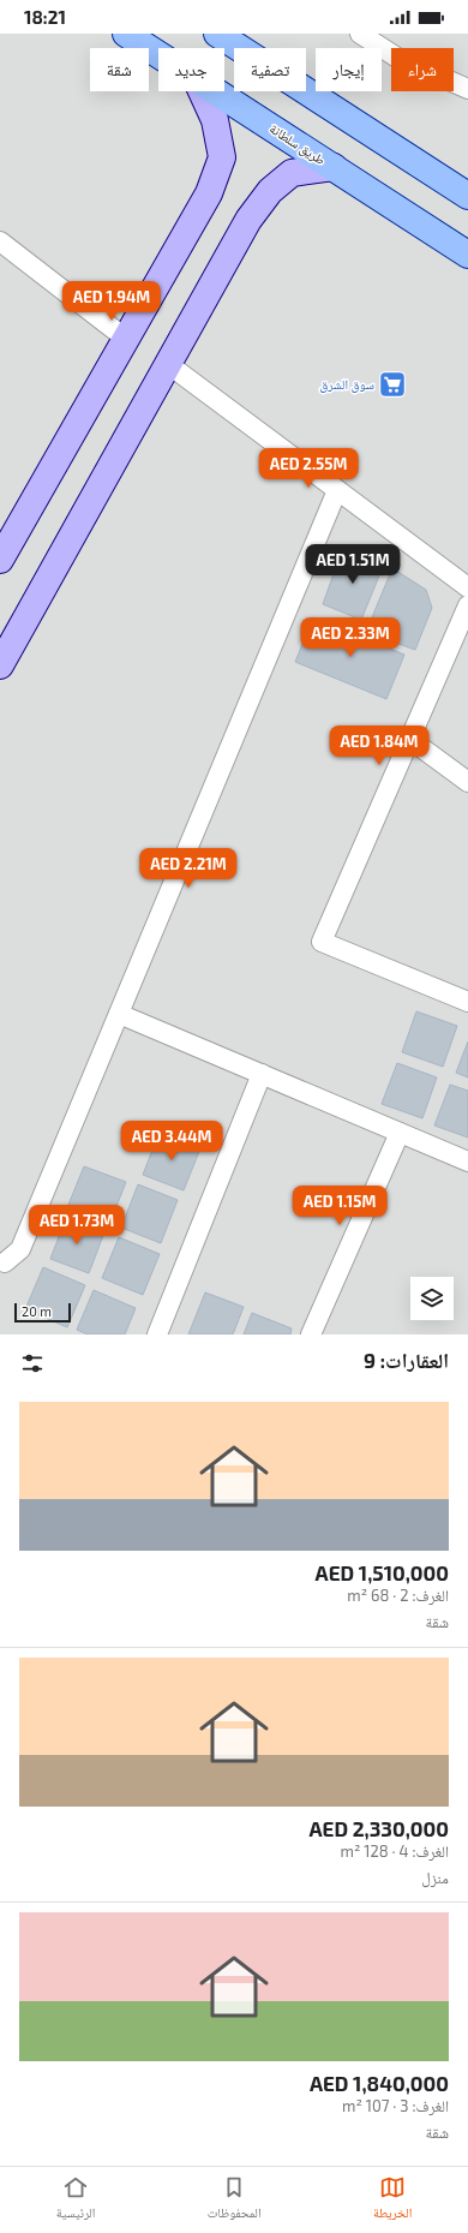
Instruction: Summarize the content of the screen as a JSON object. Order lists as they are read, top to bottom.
{
  "streets": {
    "main road": ["طريق سلطانة"]
  },
  "places": {
    "supermarket": ["سوق الشرق"]
  },
  "scale_bar": "20 m",
  "page": {
    "status": "18:21",
    "chip": [
      "شراء",
      "إيجار",
      "تصفية",
      "جديد",
      "شقة"
    ],
    "price": [
      "AED 1.94M",
      "AED 2.55M",
      "AED 1.51M",
      "AED 2.33M",
      "AED 1.84M",
      "AED 2.21M",
      "AED 3.44M",
      "AED 1.15M",
      "AED 1.73M"
    ],
    "scale": "20 m",
    "heading": "العقارات: 9",
    "list": [
      {
        "name": "AED 1,510,000",
        "note": "الغرف: 2 · 68 m² · شقة"
      },
      {
        "name": "AED 2,330,000",
        "note": "الغرف: 4 · 128 m² · منزل"
      },
      {
        "name": "AED 1,840,000",
        "note": "الغرف: 3 · 107 m² · شقة"
      }
    ],
    "tabs": ["الخريطة", "المحفوظات", "الرئيسية"]
  }
}
